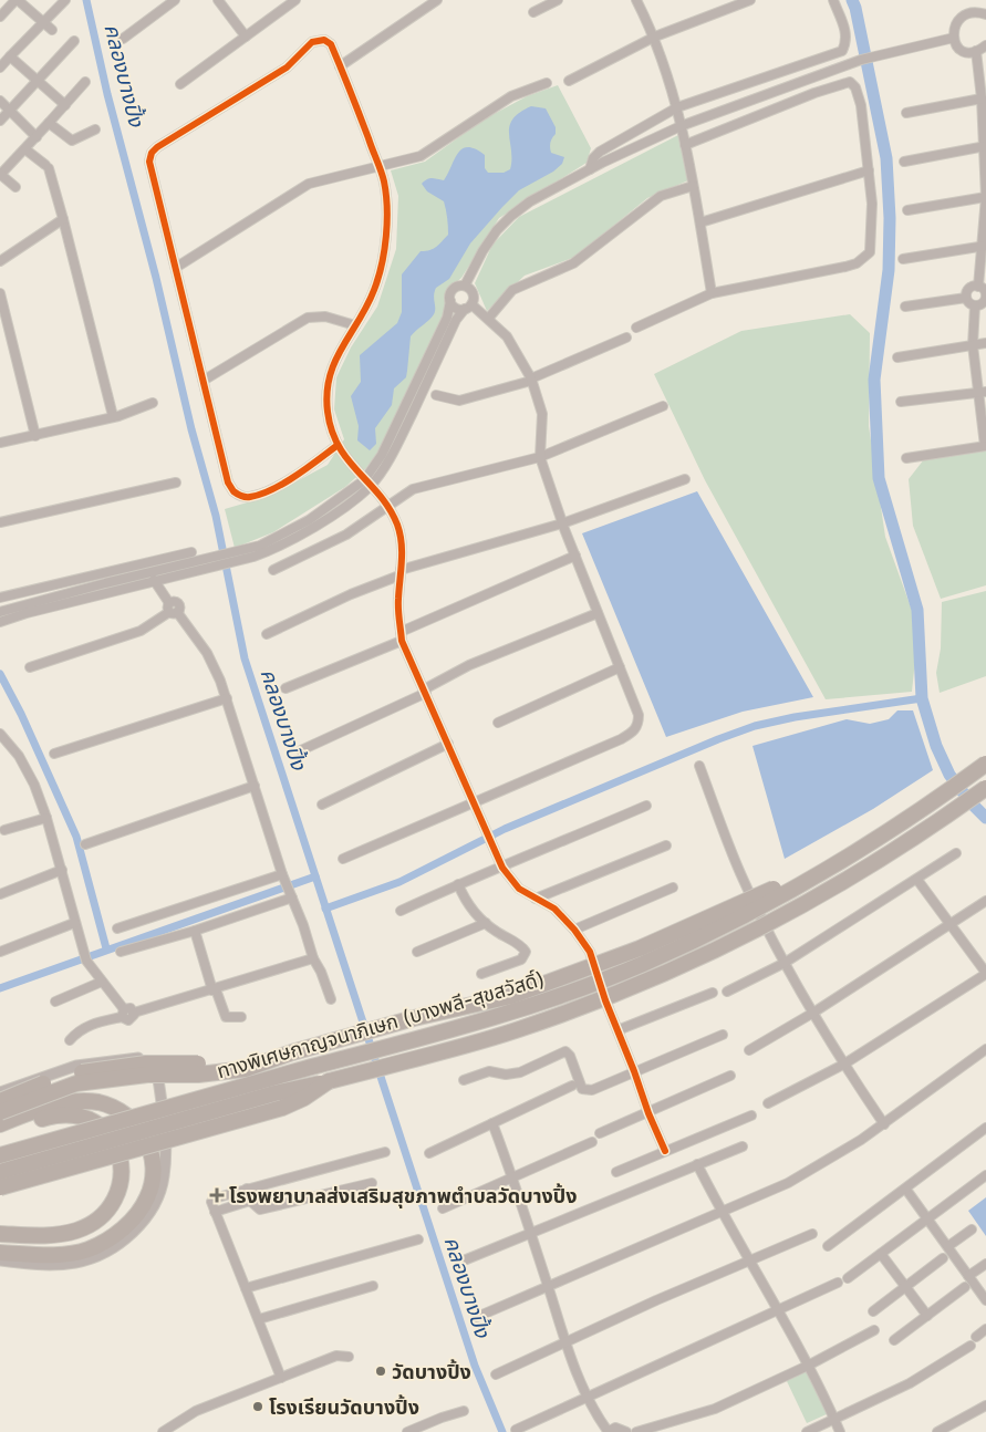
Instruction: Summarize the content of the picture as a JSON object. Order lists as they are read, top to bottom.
{
  "streets": {
    "highway": ["ทางพิเศษกาญจนาภิเษก (บางพลี-สุขสวัสดิ์)"]
  },
  "water": ["คลองบางปิ้ง"],
  "places": {
    "health": ["โรงพยาบาลส่งเสริมสุขภาพตำบลวัดบางปิ้ง"],
    "other": ["วัดบางปิ้ง", "โรงเรียนวัดบางปิ้ง"]
  }
}
